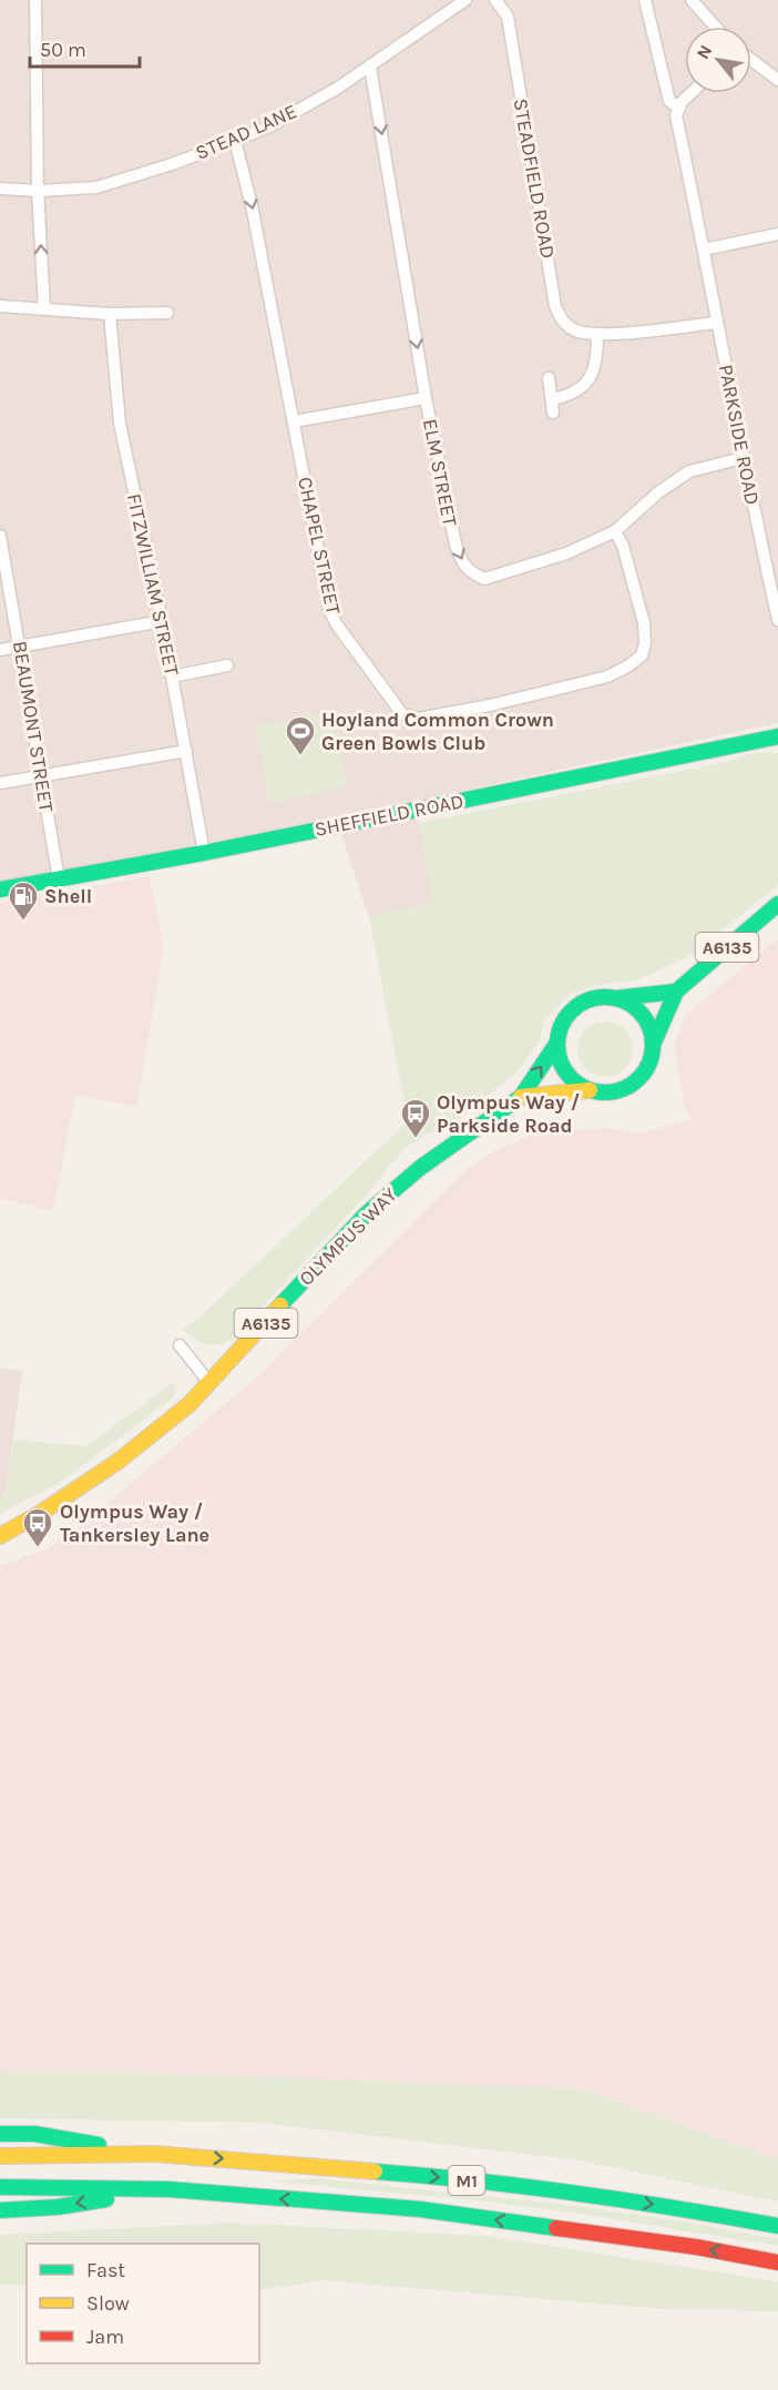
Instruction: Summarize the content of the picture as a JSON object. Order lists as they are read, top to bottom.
{
  "streets": {
    "main road": [
      "SHEFFIELD ROAD",
      "A6135",
      "OLYMPUS WAY",
      "M1"
    ],
    "street": [
      "STEAD LANE",
      "STEADFIELD ROAD",
      "PARKSIDE ROAD",
      "ELM STREET",
      "CHAPEL STREET",
      "FITZWILLIAM STREET",
      "BEAUMONT STREET"
    ]
  },
  "crossings": [
    ["STEAD LANE", "ELM STREET"],
    ["STEAD LANE", "CHAPEL STREET"],
    ["STEADFIELD ROAD", "PARKSIDE ROAD"],
    ["PARKSIDE ROAD", "ELM STREET"],
    ["ELM STREET", "CHAPEL STREET"],
    ["FITZWILLIAM STREET", "SHEFFIELD ROAD"],
    ["BEAUMONT STREET", "SHEFFIELD ROAD"]
  ],
  "places": {
    "sports": ["Hoyland Common Crown Green Bowls Club"],
    "fuel station": ["Shell"],
    "bus stop": ["Olympus Way / Parkside Road", "Olympus Way / Tankersley Lane"]
  },
  "legend": ["Fast", "Slow", "Jam"],
  "scale_bar": "50 m",
  "north": "top left"
}
